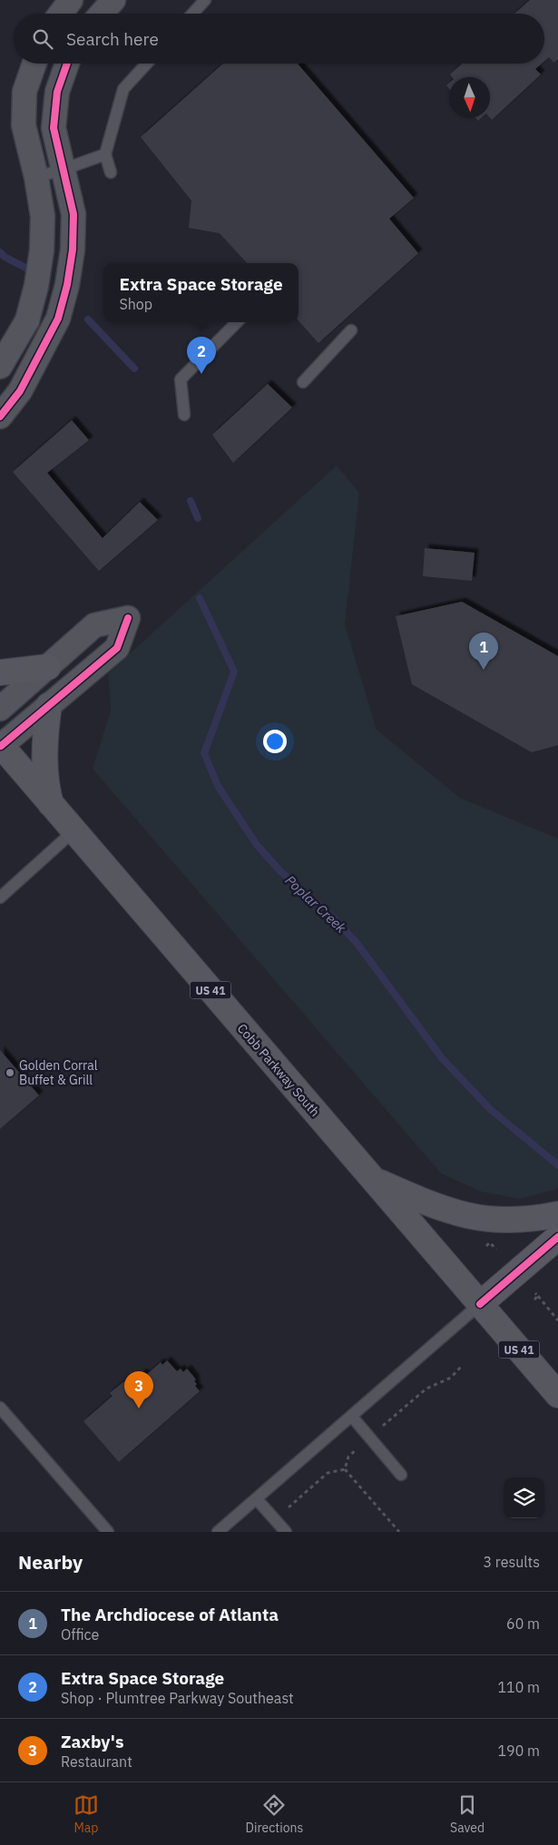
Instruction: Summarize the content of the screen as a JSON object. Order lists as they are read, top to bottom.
{
  "streets": {
    "main road": ["US 41", "Cobb Parkway South"]
  },
  "water": ["Poplar Creek"],
  "places": ["Golden Corral Buffet & Grill"],
  "north": "bottom",
  "page": {
    "search": "Search here",
    "popup": ["Extra Space Storage", "Shop"],
    "pins": ["2", "1", "3"],
    "heading": ["Nearby", "3 results"],
    "list": [
      {
        "mark": "1",
        "name": "The Archdiocese of Atlanta",
        "note": "Office",
        "value": "60 m"
      },
      {
        "mark": "2",
        "name": "Extra Space Storage",
        "note": "Shop · Plumtree Parkway Southeast",
        "value": "110 m"
      },
      {
        "mark": "3",
        "name": "Zaxby's",
        "note": "Restaurant",
        "value": "190 m"
      }
    ],
    "nav": ["Map", "Directions", "Saved"]
  }
}
